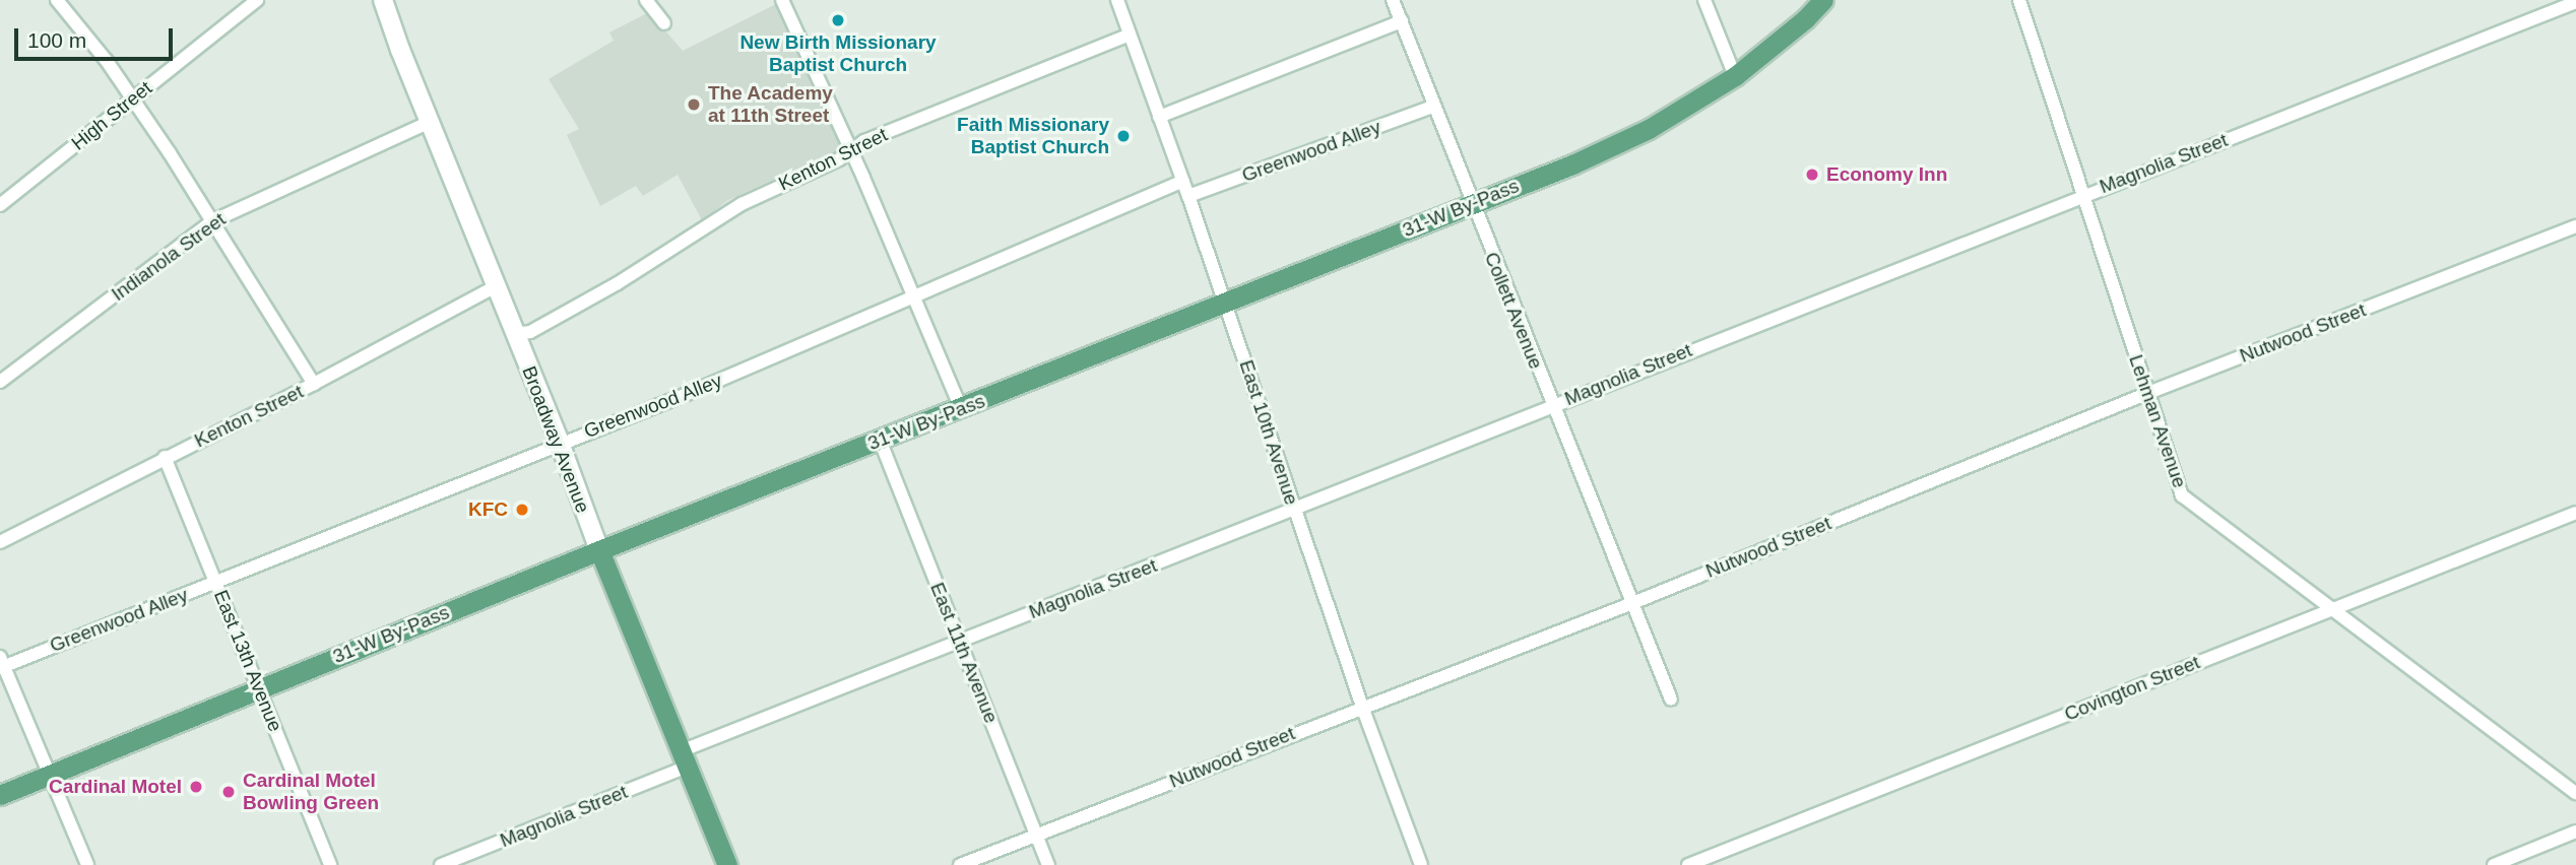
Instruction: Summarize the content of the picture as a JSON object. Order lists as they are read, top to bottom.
{
  "streets": {
    "main road": ["31-W By-Pass", "Broadway Avenue"],
    "street": [
      "High Street",
      "Greenwood Alley",
      "Kenton Street",
      "Magnolia Street",
      "Indianola Street",
      "Collett Avenue",
      "Nutwood Street",
      "Lehman Avenue",
      "East 10th Avenue",
      "East 11th Avenue",
      "East 13th Avenue",
      "Covington Street"
    ]
  },
  "crossings": [
    ["Greenwood Alley", "Collett Avenue"],
    ["Greenwood Alley", "East 10th Avenue"],
    ["Greenwood Alley", "Broadway Avenue"],
    ["Greenwood Alley", "East 13th Avenue"],
    ["Kenton Street", "East 10th Avenue"],
    ["Kenton Street", "Broadway Avenue"],
    ["Kenton Street", "East 13th Avenue"],
    ["Magnolia Street", "Collett Avenue"],
    ["Magnolia Street", "Lehman Avenue"],
    ["Magnolia Street", "East 10th Avenue"],
    ["Magnolia Street", "Broadway Avenue"],
    ["Magnolia Street", "East 11th Avenue"],
    ["31-W By-Pass", "Collett Avenue"],
    ["31-W By-Pass", "East 10th Avenue"],
    ["31-W By-Pass", "Broadway Avenue"],
    ["31-W By-Pass", "East 11th Avenue"],
    ["31-W By-Pass", "East 13th Avenue"],
    ["Indianola Street", "Broadway Avenue"],
    ["Collett Avenue", "Nutwood Street"],
    ["Nutwood Street", "Lehman Avenue"],
    ["Nutwood Street", "East 10th Avenue"],
    ["Nutwood Street", "East 11th Avenue"],
    ["Lehman Avenue", "Covington Street"]
  ],
  "places": [
    "New Birth Missionary Baptist Church",
    "The Academy at 11th Street",
    "Faith Missionary Baptist Church",
    "Economy Inn",
    "KFC",
    "Cardinal Motel",
    "Cardinal Motel Bowling Green"
  ],
  "scale_bar": "100 m"
}
